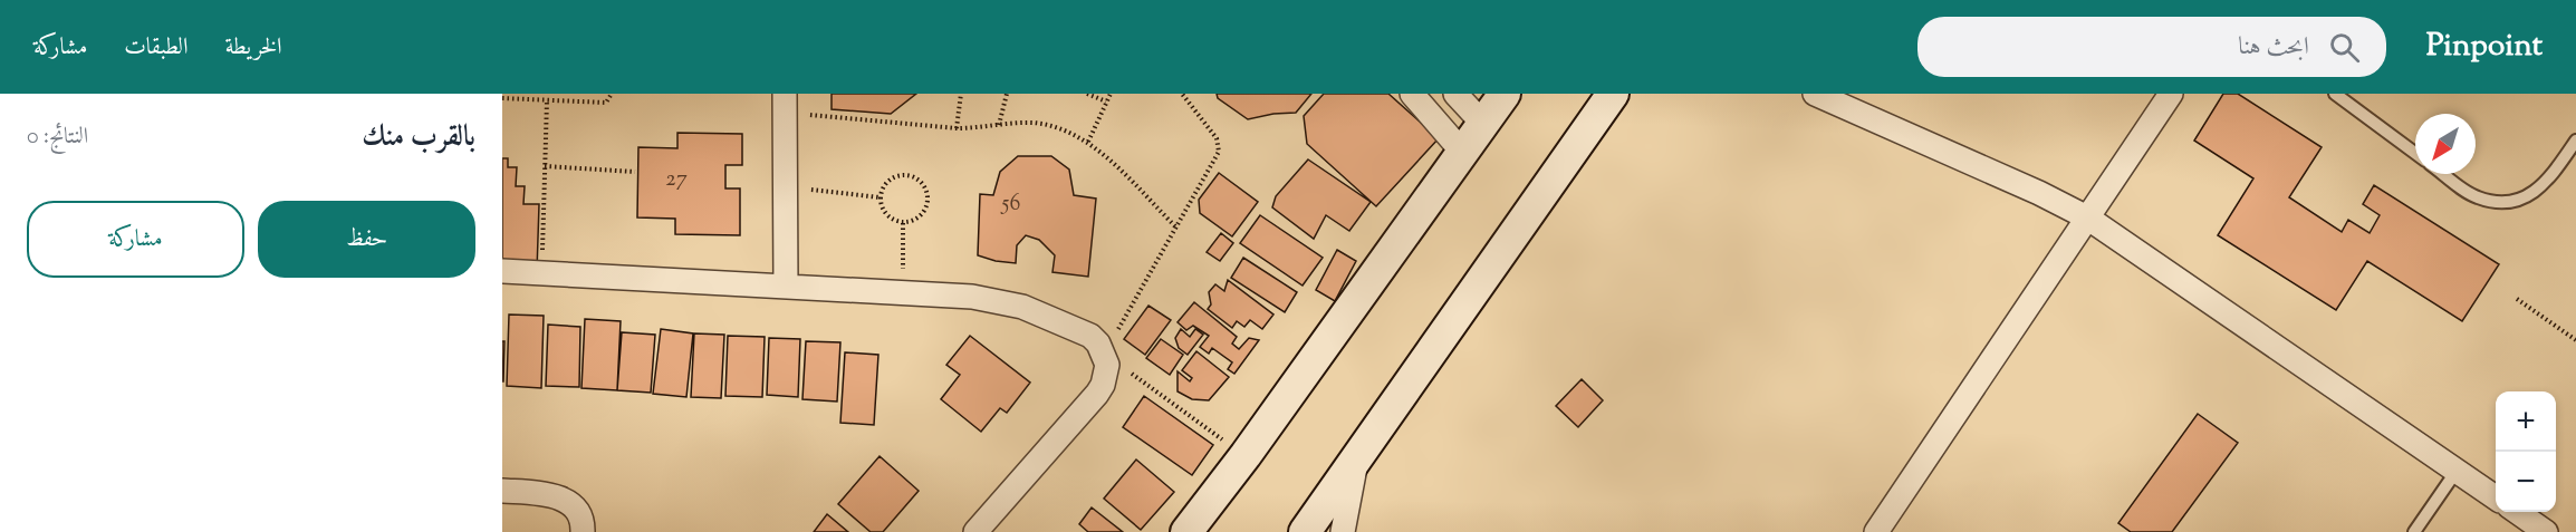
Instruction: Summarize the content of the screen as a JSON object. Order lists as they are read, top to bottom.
{
  "house_numbers": ["27", "56"],
  "north": "bottom left",
  "page": {
    "header": "Pinpoint",
    "search": "ابحث هنا",
    "nav": ["الخريطة", "الطبقات", "مشاركة"],
    "heading": ["بالقرب منك", "النتائج: 0"],
    "buttons": ["حفظ", "مشاركة"],
    "map_buttons": ["+", "−"]
  }
}
